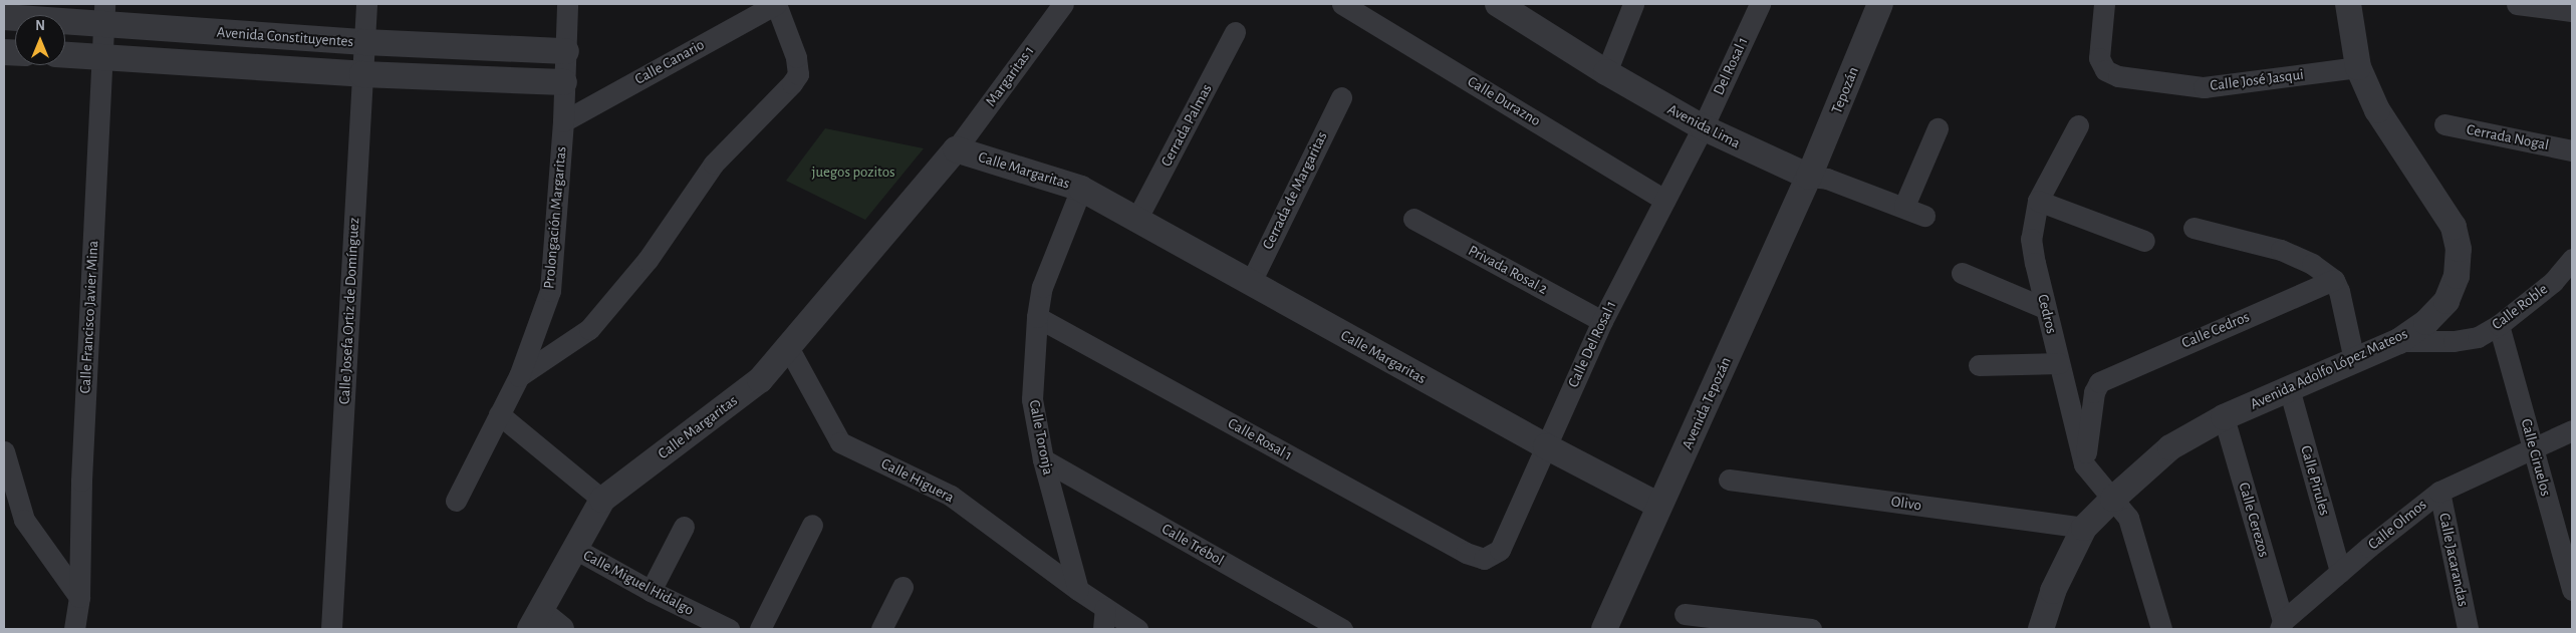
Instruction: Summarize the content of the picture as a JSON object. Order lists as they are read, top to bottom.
{
  "streets": {
    "street": [
      "Avenida Constituyentes",
      "Calle Canario",
      "Del Rosal 1",
      "Margaritas 1",
      "Calle José Jasqui",
      "Tepozán",
      "Calle Durazno",
      "Cerrada Palmas",
      "Avenida Lima",
      "Cerrada Nogal",
      "Calle Margaritas",
      "Cerrada de Margaritas",
      "Prolongación Margaritas",
      "Privada Rosal 2",
      "Calle Roble",
      "Calle Josefa Ortiz de Domínguez",
      "Cedros",
      "Calle Francisco Javier Mina",
      "Calle Cedros",
      "Calle Del Rosal 1",
      "Avenida Adolfo López Mateos",
      "Avenida Tepozán",
      "Calle Toronja",
      "Calle Rosal 1",
      "Calle Ciruelos",
      "Calle Higuera",
      "Calle Pirules",
      "Olivo",
      "Calle Cerezos",
      "Calle Olmos",
      "Calle Trébol",
      "Calle Jacarandas",
      "Calle Miguel Hidalgo"
    ]
  },
  "crossings": [
    ["Avenida Constituyentes", "Prolongación Margaritas"],
    ["Avenida Constituyentes", "Calle Josefa Ortiz de Domínguez"],
    ["Avenida Constituyentes", "Calle Francisco Javier Mina"],
    ["Calle Canario", "Prolongación Margaritas"],
    ["Del Rosal 1", "Avenida Lima"],
    ["Del Rosal 1", "Calle Del Rosal 1"],
    ["Margaritas 1", "Calle Margaritas"],
    ["Calle José Jasqui", "Avenida Adolfo López Mateos"],
    ["Tepozán", "Avenida Lima"],
    ["Tepozán", "Avenida Tepozán"],
    ["Calle Durazno", "Calle Del Rosal 1"],
    ["Cerrada Palmas", "Calle Margaritas"],
    ["Avenida Lima", "Calle Del Rosal 1"],
    ["Avenida Lima", "Avenida Tepozán"],
    ["Calle Margaritas", "Cerrada de Margaritas"],
    ["Calle Margaritas", "Calle Del Rosal 1"],
    ["Calle Margaritas", "Avenida Tepozán"],
    ["Calle Margaritas", "Calle Toronja"],
    ["Calle Margaritas", "Calle Higuera"],
    ["Calle Margaritas", "Calle Miguel Hidalgo"],
    ["Privada Rosal 2", "Calle Del Rosal 1"],
    ["Calle Roble", "Avenida Adolfo López Mateos"],
    ["Calle Roble", "Calle Ciruelos"],
    ["Cedros", "Calle Cedros"],
    ["Cedros", "Avenida Adolfo López Mateos"],
    ["Calle Del Rosal 1", "Calle Rosal 1"],
    ["Avenida Adolfo López Mateos", "Calle Pirules"],
    ["Avenida Adolfo López Mateos", "Olivo"],
    ["Avenida Adolfo López Mateos", "Calle Cerezos"],
    ["Calle Toronja", "Calle Rosal 1"],
    ["Calle Toronja", "Calle Higuera"],
    ["Calle Toronja", "Calle Trébol"],
    ["Calle Ciruelos", "Calle Olmos"],
    ["Calle Pirules", "Calle Olmos"],
    ["Calle Cerezos", "Calle Olmos"],
    ["Calle Olmos", "Calle Jacarandas"]
  ],
  "parks": ["juegos pozitos"],
  "north": "top"
}
